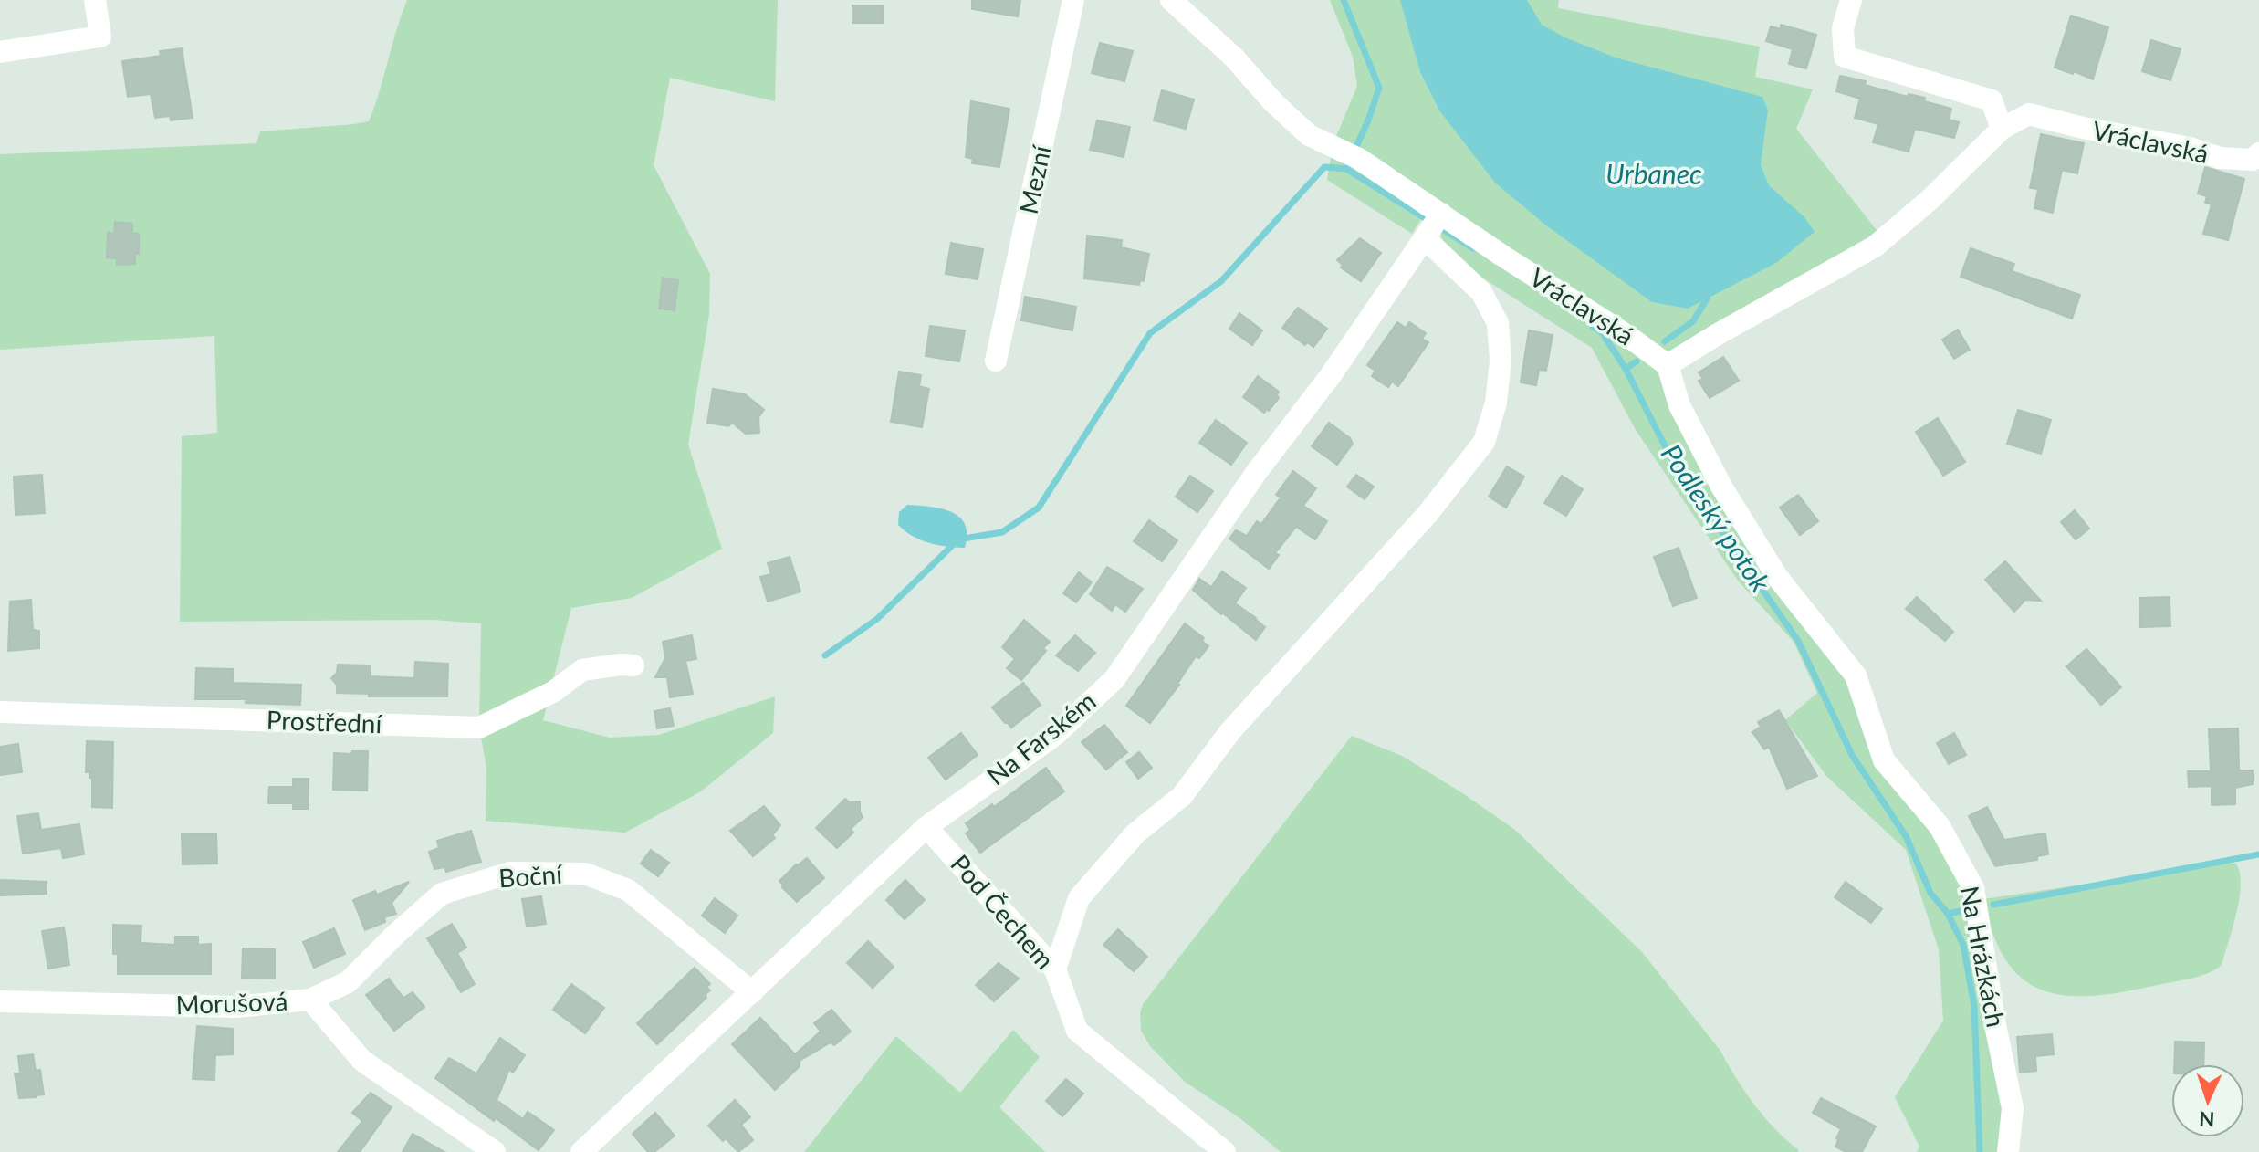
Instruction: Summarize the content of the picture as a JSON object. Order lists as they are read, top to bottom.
{
  "streets": {
    "street": [
      "Vráclavská",
      "Mezní",
      "Prostřední",
      "Na Farském",
      "Boční",
      "Pod Čechem",
      "Na Hrázkách",
      "Morušová"
    ]
  },
  "crossings": [
    ["Vráclavská", "Na Farském"],
    ["Vráclavská", "Na Hrázkách"],
    ["Na Farském", "Boční"],
    ["Na Farském", "Pod Čechem"],
    ["Boční", "Morušová"]
  ],
  "water": ["Urbanec", "Podleský potok"],
  "north": "bottom"
}
